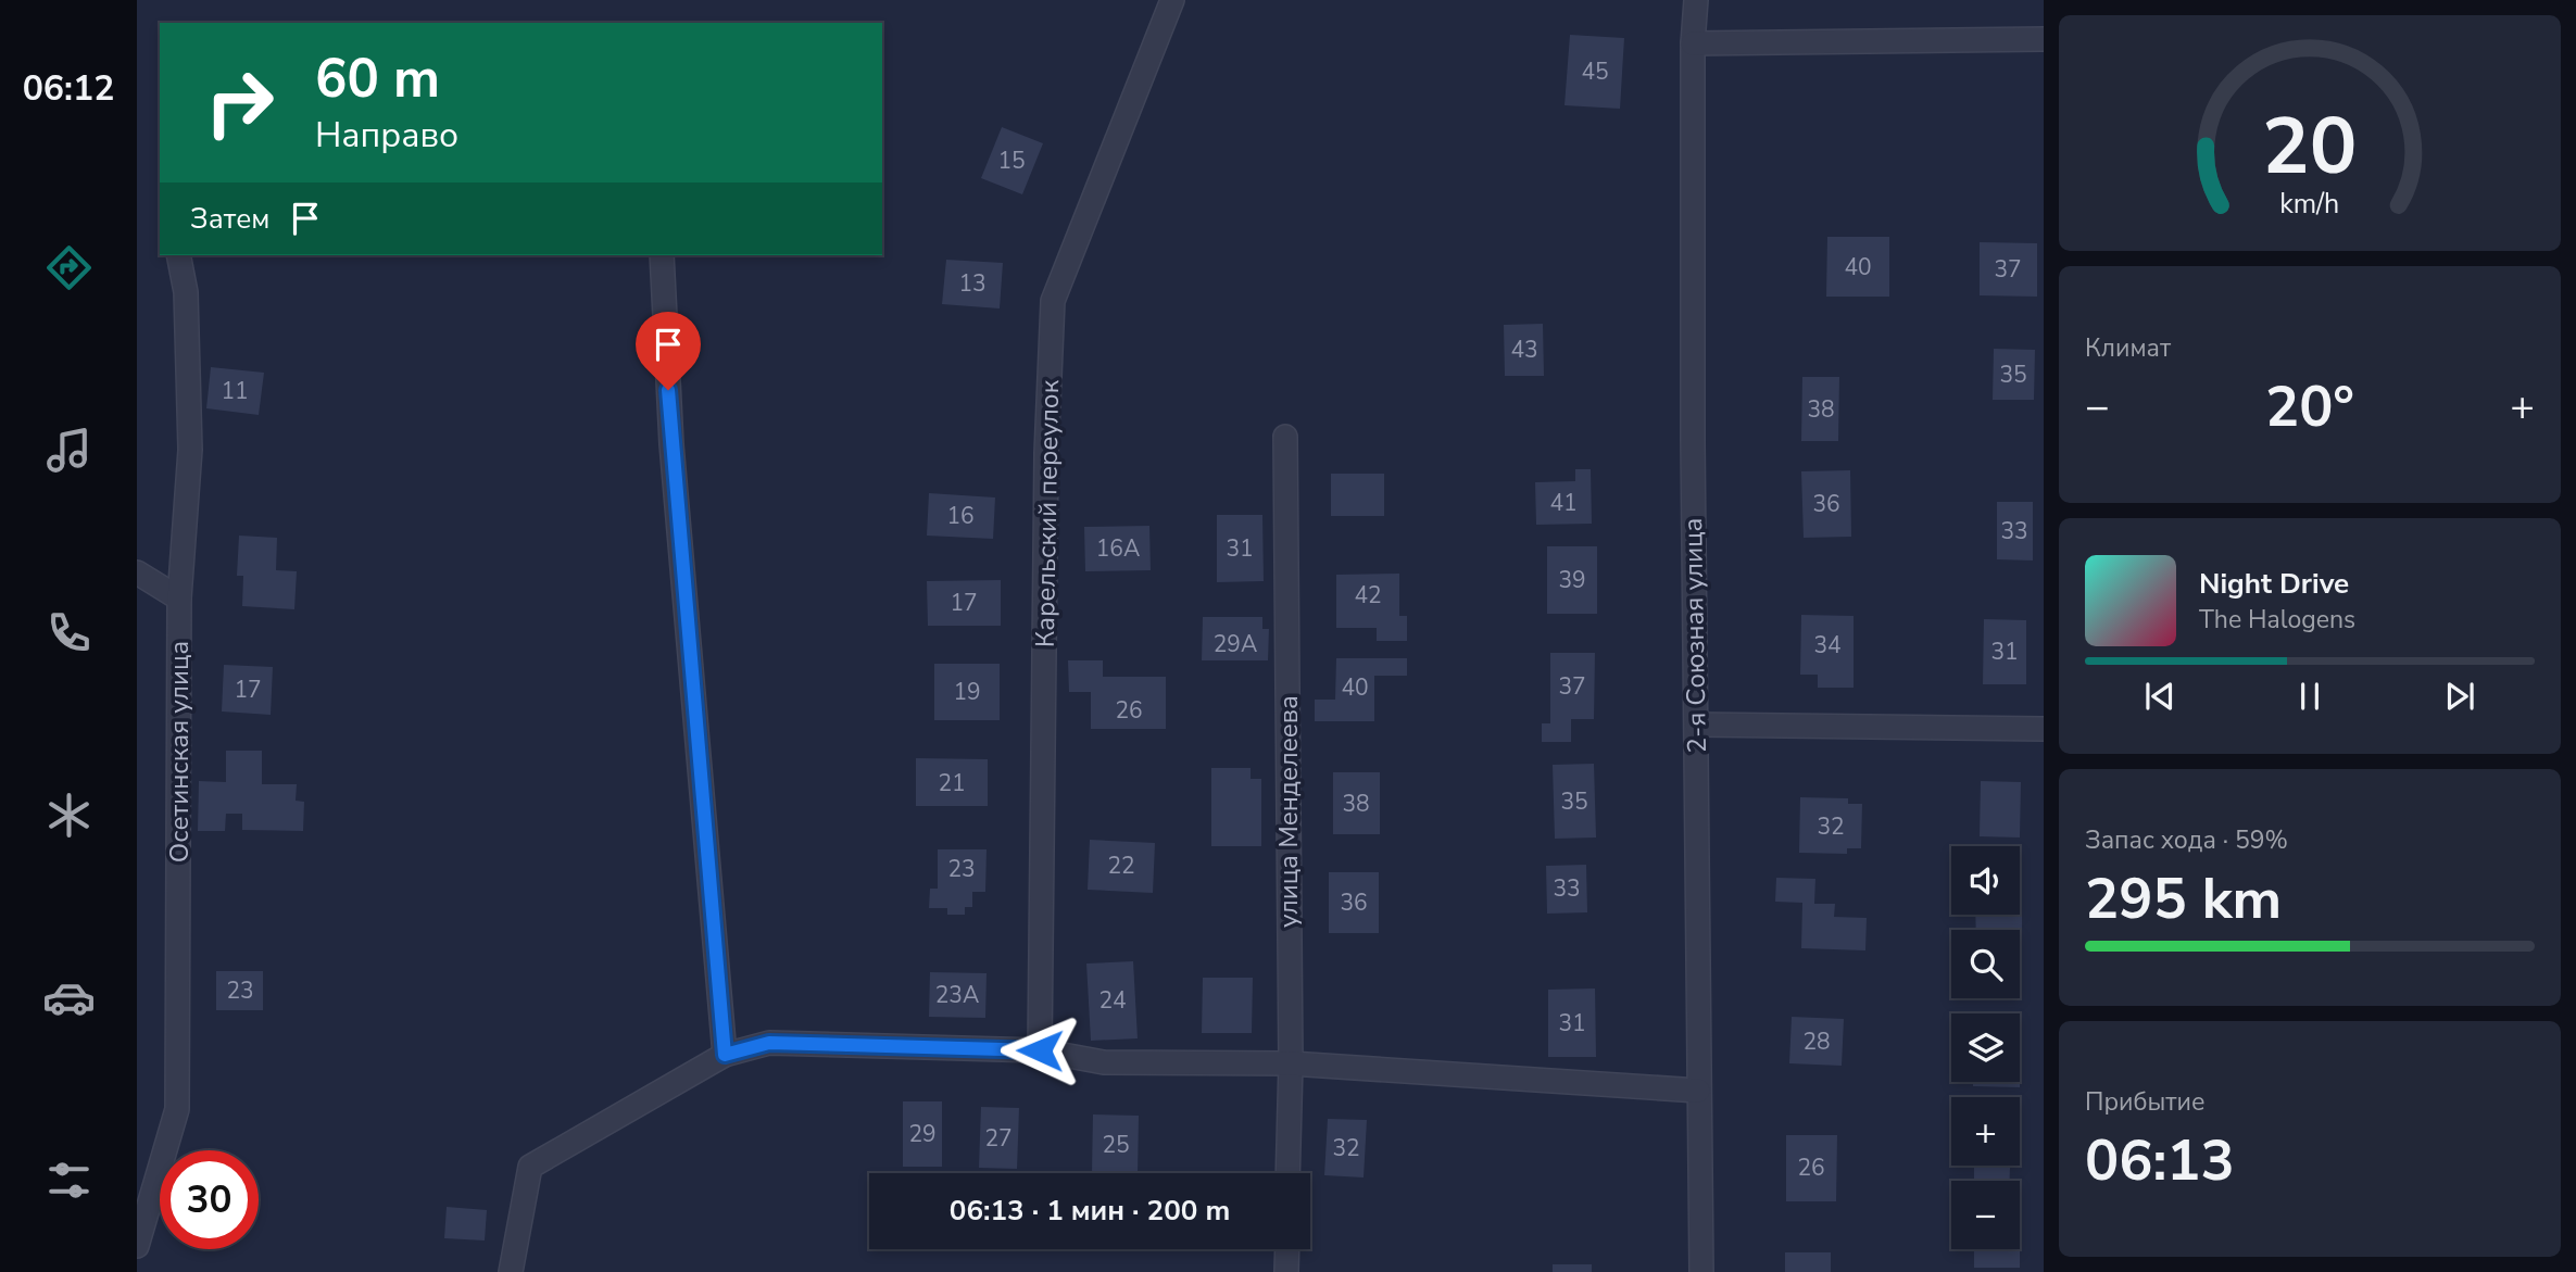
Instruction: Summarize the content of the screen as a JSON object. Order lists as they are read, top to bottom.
{
  "streets": {
    "street": [
      "Карельский переулок",
      "2-я Союзная улица",
      "Осетинская улица",
      "улица Менделеева"
    ]
  },
  "house_numbers": [
    "45",
    "15",
    "40",
    "37",
    "13",
    "43",
    "35",
    "11",
    "38",
    "41",
    "36",
    "16",
    "33",
    "16А",
    "31",
    "39",
    "42",
    "17",
    "29А",
    "34",
    "31",
    "37",
    "40",
    "17",
    "19",
    "26",
    "21",
    "35",
    "38",
    "32",
    "22",
    "23",
    "33",
    "36",
    "23",
    "23А",
    "24",
    "31",
    "28",
    "29",
    "27",
    "25",
    "32",
    "26"
  ],
  "page": {
    "tabs": "06:12",
    "turn": ["60 m", "Направо"],
    "then": "Затем",
    "tile": [
      "Климат",
      ["Запас хода · 59%", "295 km"],
      ["Прибытие", "06:13"]
    ],
    "heat": ["−", "20°", "+"],
    "song": ["Night Drive", "The Halogens"],
    "map_buttons": ["+", "−"],
    "limit": "30",
    "trip": "06:13 · 1 мин · 200 m",
    "gauge": ["20", "km/h"]
  }
}
